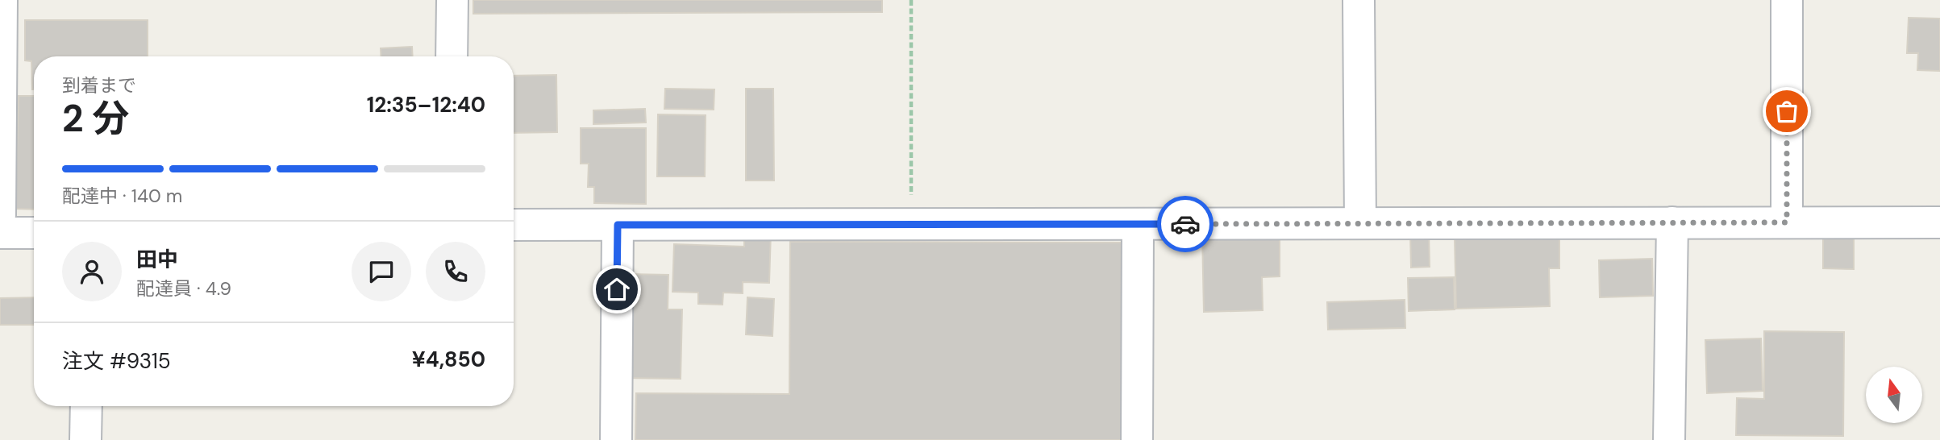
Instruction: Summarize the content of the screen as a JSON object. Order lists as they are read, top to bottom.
{
  "north": "top",
  "page": {
    "heading": ["2 分", "到着まで", "12:35–12:40"],
    "panel": [
      "田中",
      "配達員 · 4.9",
      "注文 #9315",
      "¥4,850"
    ],
    "bar": "配達中 · 140 m"
  }
}
